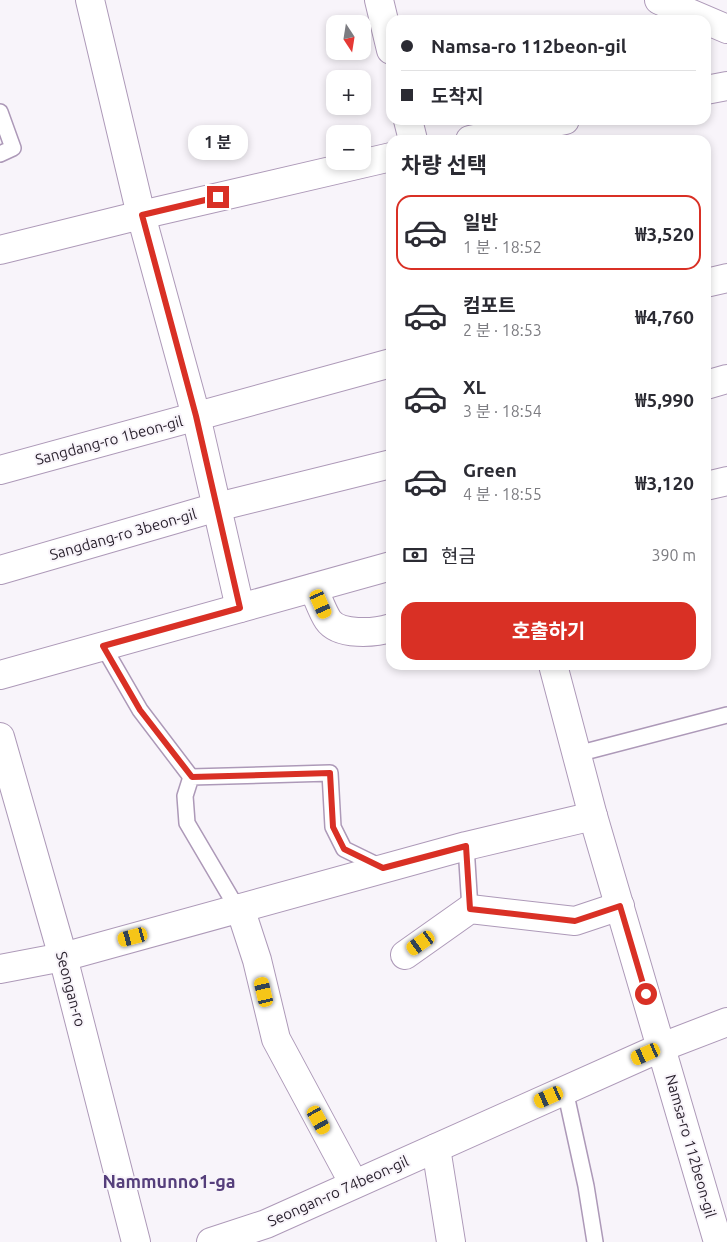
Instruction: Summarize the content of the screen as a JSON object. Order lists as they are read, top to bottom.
{
  "streets": {
    "street": [
      "Sangdang-ro 1beon-gil",
      "Sangdang-ro 3beon-gil",
      "Seongan-ro",
      "Namsa-ro 112beon-gil",
      "Seongan-ro 74beon-gil"
    ]
  },
  "crossings": [
    ["Namsa-ro 112beon-gil", "Seongan-ro 74beon-gil"]
  ],
  "districts": ["Nammunno1-ga"],
  "north": "bottom",
  "page": {
    "map_buttons": ["+", "−"],
    "banner": ["Namsa-ro 112beon-gil", "도착지"],
    "bubble": "1 분",
    "heading": "차량 선택",
    "list": [
      {
        "name": "일반",
        "note": "1 분 · 18:52",
        "value": "₩3,520"
      },
      {
        "name": "컴포트",
        "note": "2 분 · 18:53",
        "value": "₩4,760"
      },
      {
        "name": "XL",
        "note": "3 분 · 18:54",
        "value": "₩5,990"
      },
      {
        "name": "Green",
        "note": "4 분 · 18:55",
        "value": "₩3,120"
      }
    ],
    "pay": ["현금", "390 m"],
    "buttons": "호출하기"
  }
}
